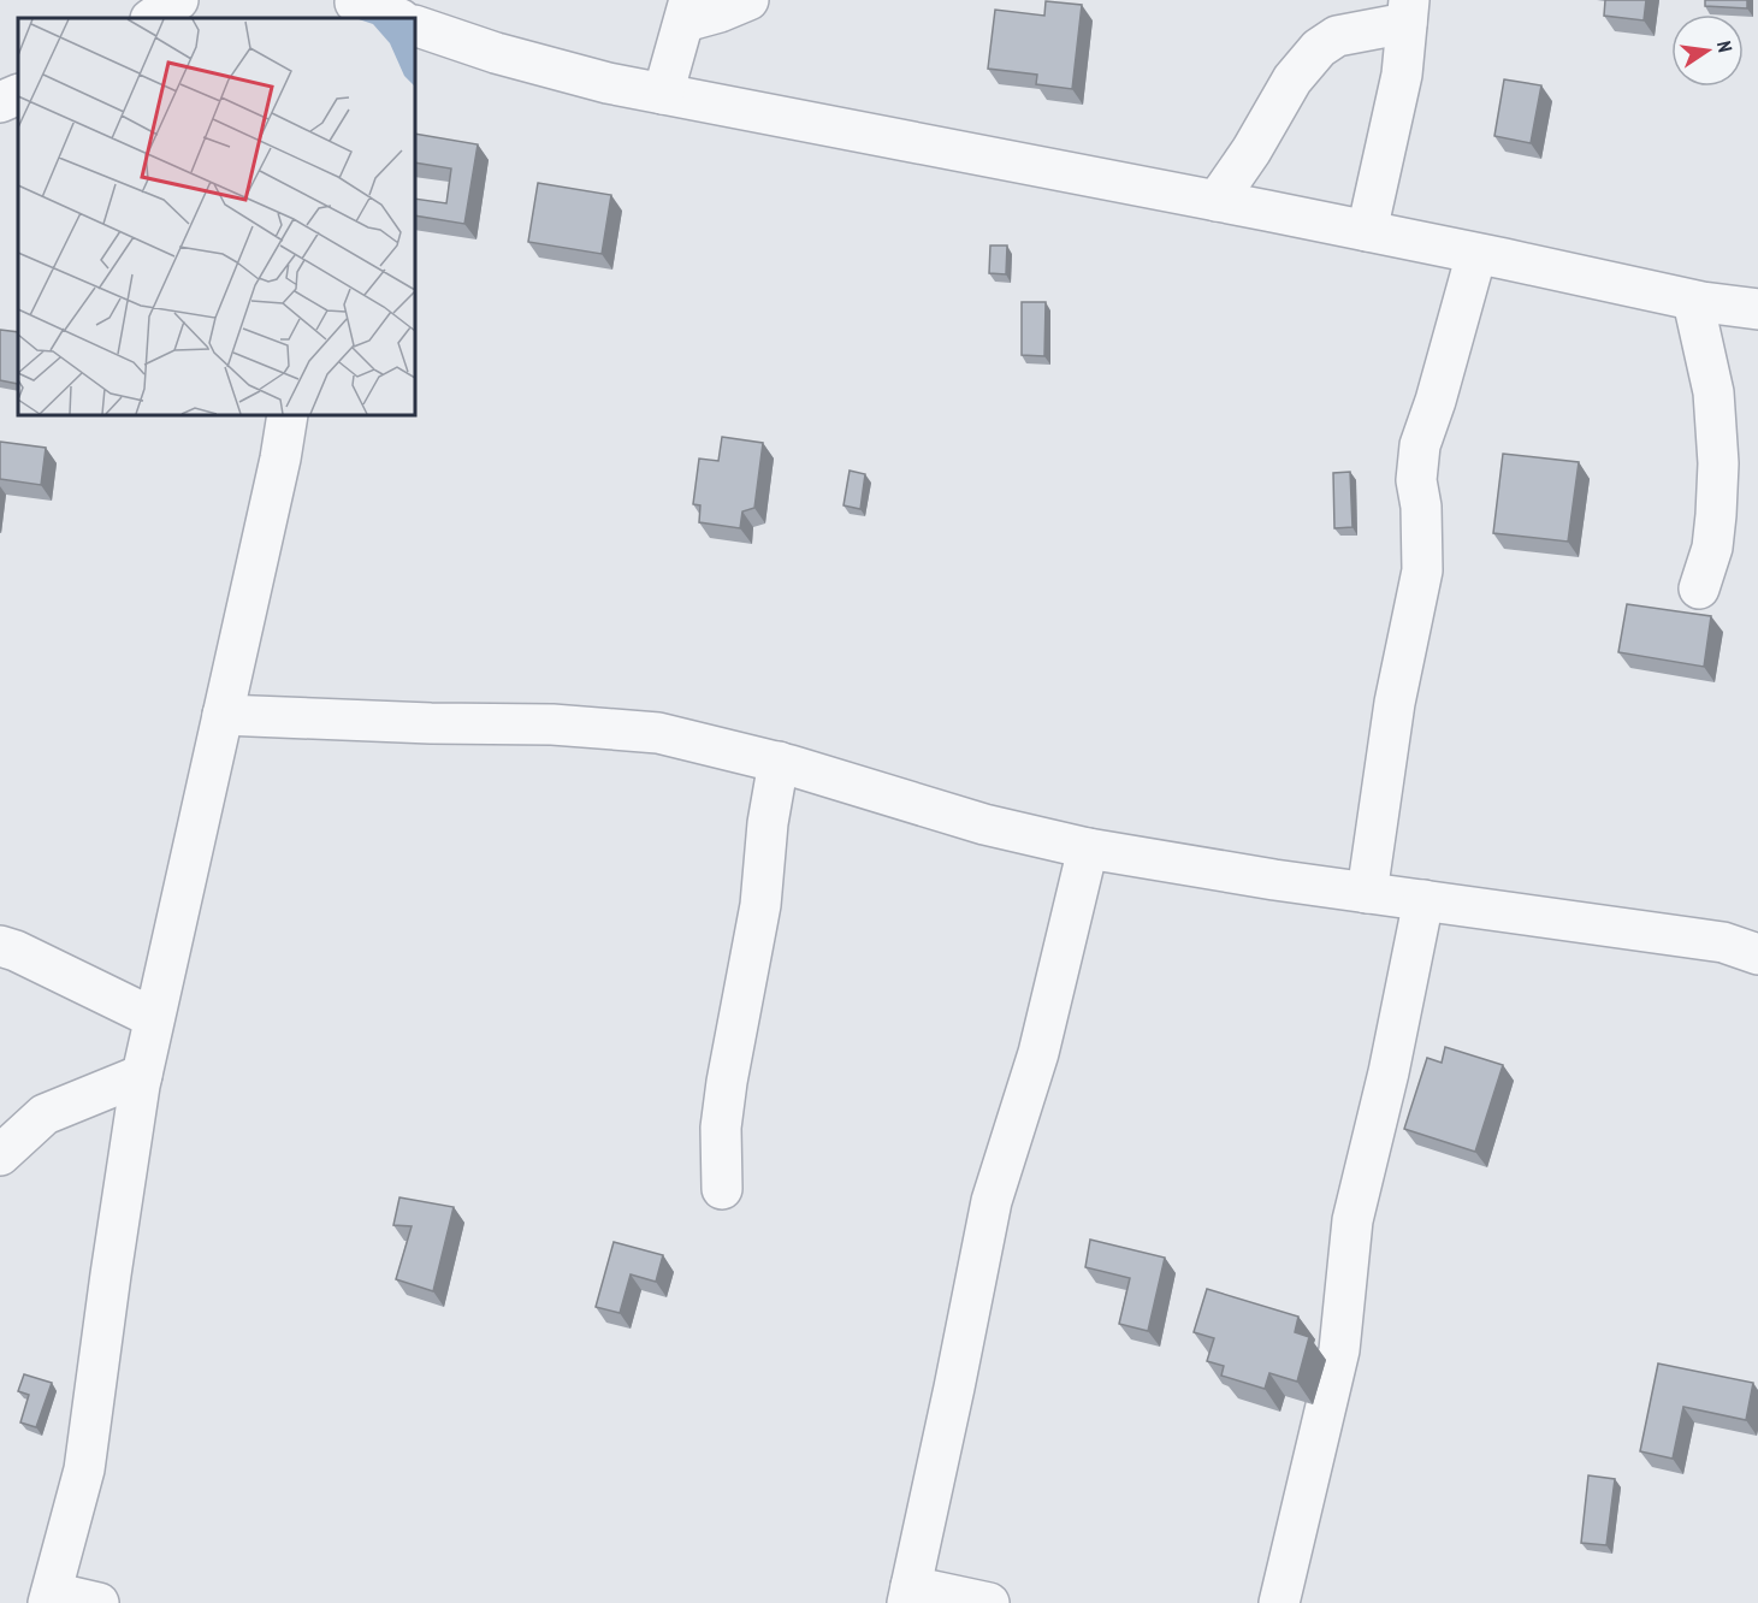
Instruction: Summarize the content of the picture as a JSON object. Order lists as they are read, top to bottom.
{
  "north": "right"
}
